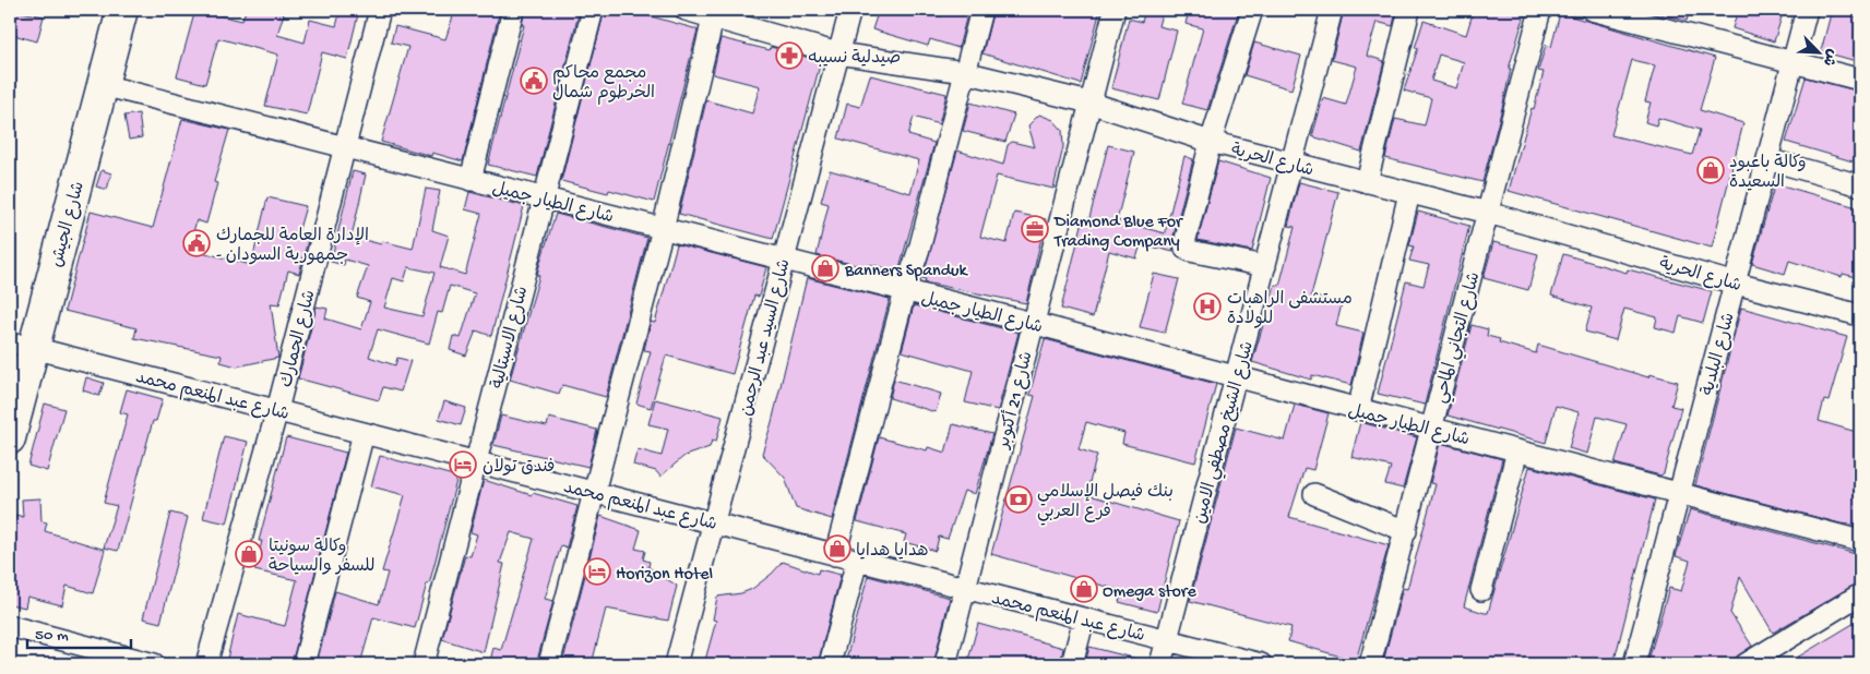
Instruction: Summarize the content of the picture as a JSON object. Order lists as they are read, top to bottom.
{
  "streets": {
    "highway": ["شارع الجيش"],
    "street": [
      "شارع الحرية",
      "شارع الطيار جميل",
      "شارع الاسبتالية",
      "شارع السيد عبد الرحمن",
      "شارع التجاني الماحي",
      "شارع الجمارك",
      "شارع البلدية",
      "شارع عبد المنعم محمد",
      "شارع 21 أكتوبر",
      "شارع الشيخ مصطفي الامين"
    ]
  },
  "crossings": [
    ["شارع الحرية", "شارع السيد عبد الرحمن"],
    ["شارع الحرية", "شارع التجاني الماحي"],
    ["شارع الحرية", "شارع البلدية"],
    ["شارع الحرية", "شارع 21 أكتوبر"],
    ["شارع الحرية", "شارع الشيخ مصطفي الامين"],
    ["شارع الطيار جميل", "شارع الجيش"],
    ["شارع الطيار جميل", "شارع الاسبتالية"],
    ["شارع الطيار جميل", "شارع السيد عبد الرحمن"],
    ["شارع الطيار جميل", "شارع التجاني الماحي"],
    ["شارع الطيار جميل", "شارع الجمارك"],
    ["شارع الطيار جميل", "شارع البلدية"],
    ["شارع الطيار جميل", "شارع 21 أكتوبر"],
    ["شارع الطيار جميل", "شارع الشيخ مصطفي الامين"],
    ["شارع الجيش", "شارع عبد المنعم محمد"],
    ["شارع الاسبتالية", "شارع عبد المنعم محمد"],
    ["شارع السيد عبد الرحمن", "شارع عبد المنعم محمد"],
    ["شارع الجمارك", "شارع عبد المنعم محمد"],
    ["شارع عبد المنعم محمد", "شارع 21 أكتوبر"],
    ["شارع عبد المنعم محمد", "شارع الشيخ مصطفي الامين"]
  ],
  "places": {
    "pharmacy": ["صيدلية نسيبه"],
    "public building": ["مجمع محاكم الخرطوم شمال", "الإدارة العامة للجمارك - جمهورية السودان"],
    "shop": [
      "وكالة باعبود السعيدة",
      "Banners Spanduk",
      "هدايا هدايا",
      "وكالة سونيتا للسفر والسياحة",
      "Omega store"
    ],
    "office": ["Diamond Blue For Trading Company"],
    "hospital": ["مستشفى الراهبات للولادة"],
    "hotel": ["فندق تولان", "Horizon Hotel"],
    "bank": ["بنك فيصل الإسلامي فرع العربي"]
  },
  "scale_bar": "50 m",
  "north": "bottom right"
}
